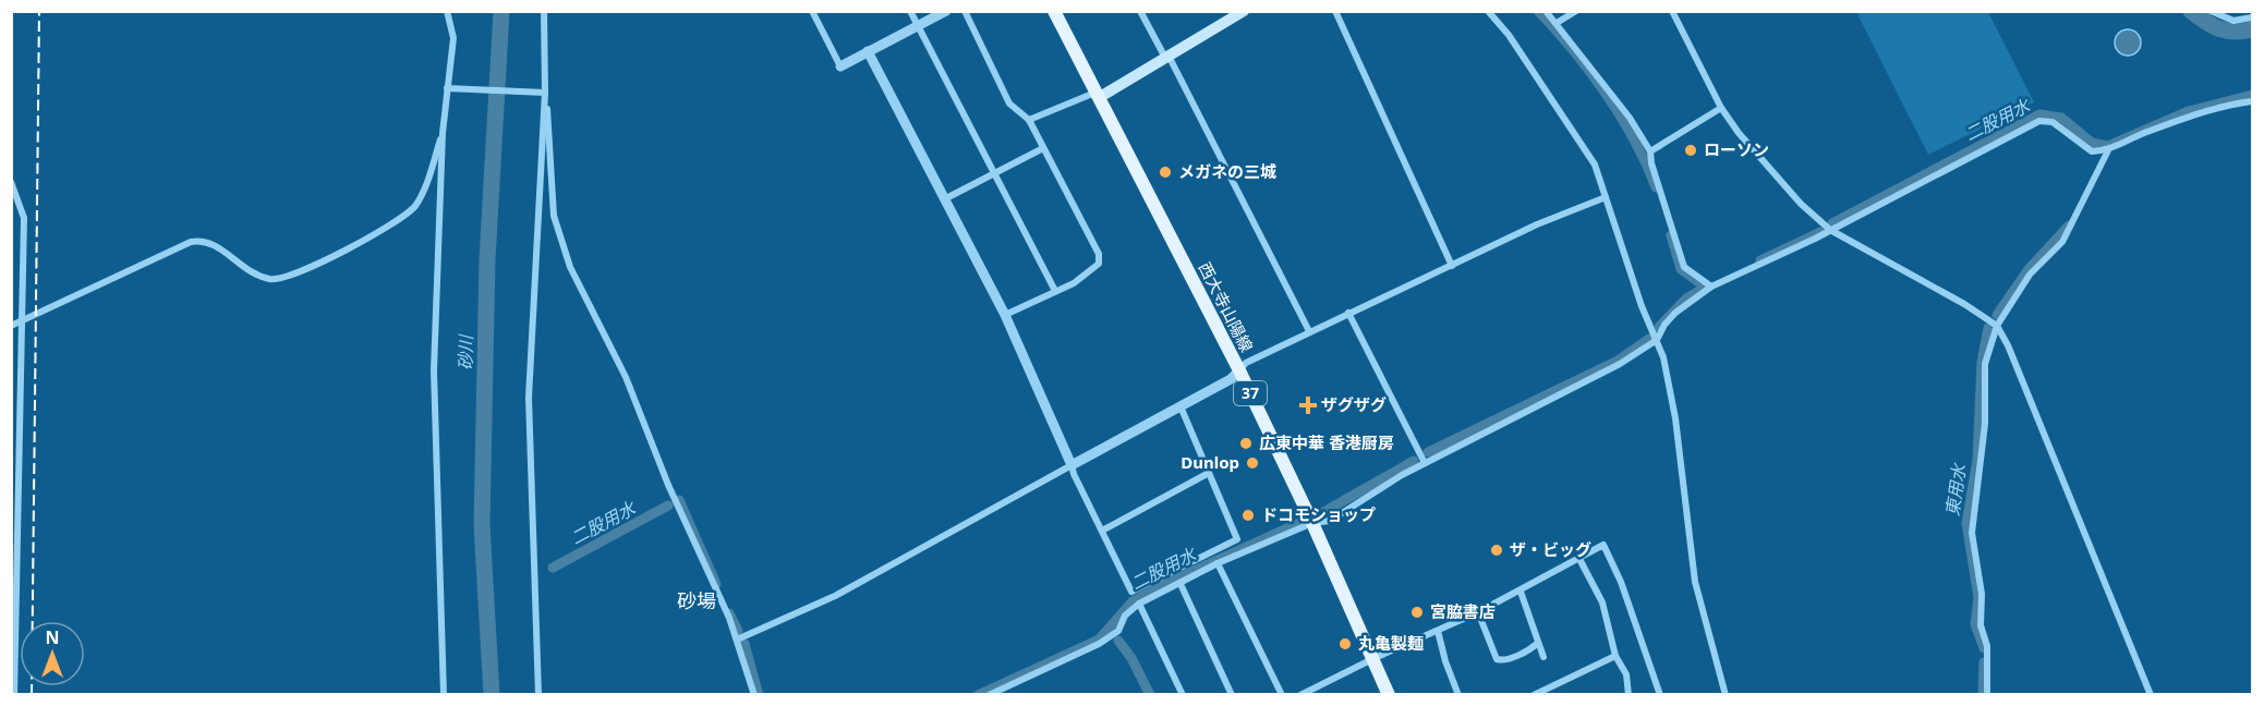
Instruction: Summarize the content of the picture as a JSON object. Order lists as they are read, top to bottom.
{
  "streets": {
    "main road": ["西大寺山陽線", "37"]
  },
  "districts": ["砂場"],
  "water": ["二股用水", "砂川", "東用水"],
  "places": {
    "other": [
      "ローソン",
      "メガネの三城",
      "広東中華 香港厨房",
      "Dunlop",
      "ドコモショップ",
      "ザ・ビッグ",
      "宮脇書店",
      "丸亀製麺"
    ],
    "health": ["ザグザグ"]
  },
  "north": "top"
}
